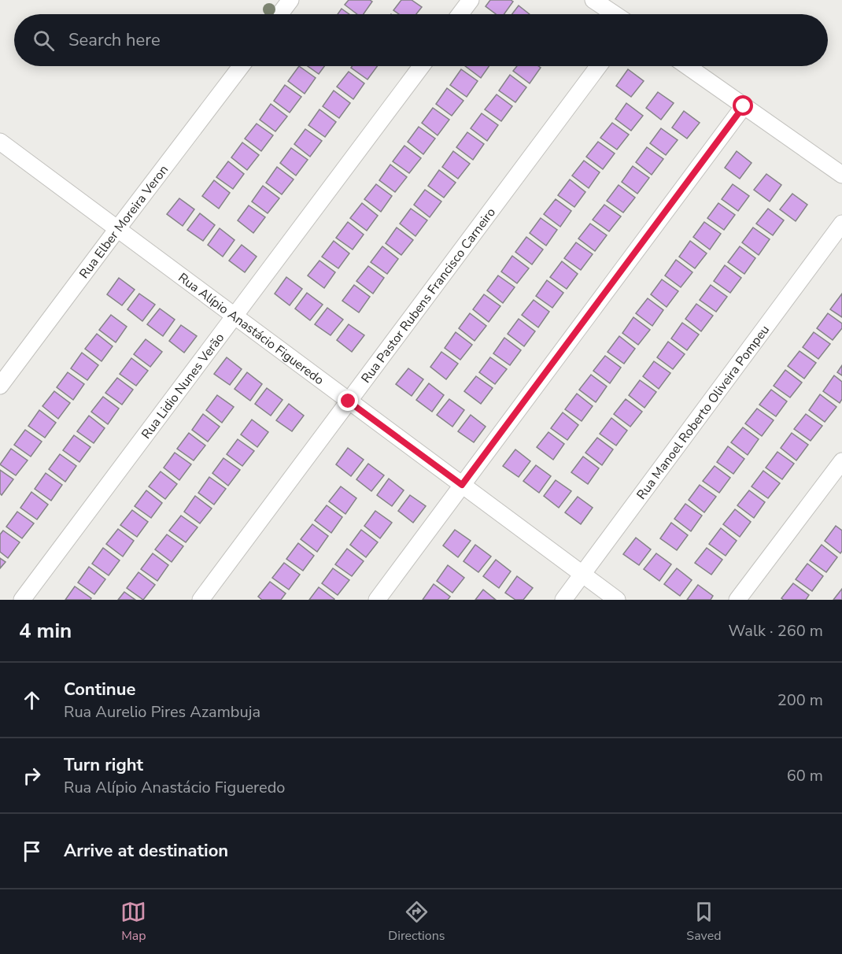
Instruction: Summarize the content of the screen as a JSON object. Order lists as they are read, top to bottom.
{
  "streets": {
    "street": [
      "Rua Elber Moreira Veron",
      "Rua Pastor Rubens Francisco Carneiro",
      "Rua Alípio Anastácio Figueredo",
      "Rua Lidio Nunes Verão",
      "Rua Manoel Roberto Oliveira Pompeu"
    ]
  },
  "crossings": [
    ["Rua Elber Moreira Veron", "Rua Alípio Anastácio Figueredo"],
    ["Rua Pastor Rubens Francisco Carneiro", "Rua Alípio Anastácio Figueredo"],
    ["Rua Alípio Anastácio Figueredo", "Rua Lidio Nunes Verão"],
    ["Rua Alípio Anastácio Figueredo", "Rua Manoel Roberto Oliveira Pompeu"]
  ],
  "page": {
    "search": "Search here",
    "heading": ["4 min", "Walk · 260 m"],
    "list": [
      ["Continue", "Rua Aurelio Pires Azambuja", "200 m"],
      ["Turn right", "Rua Alípio Anastácio Figueredo", "60 m"],
      "Arrive at destination"
    ],
    "nav": ["Map", "Directions", "Saved"]
  }
}
